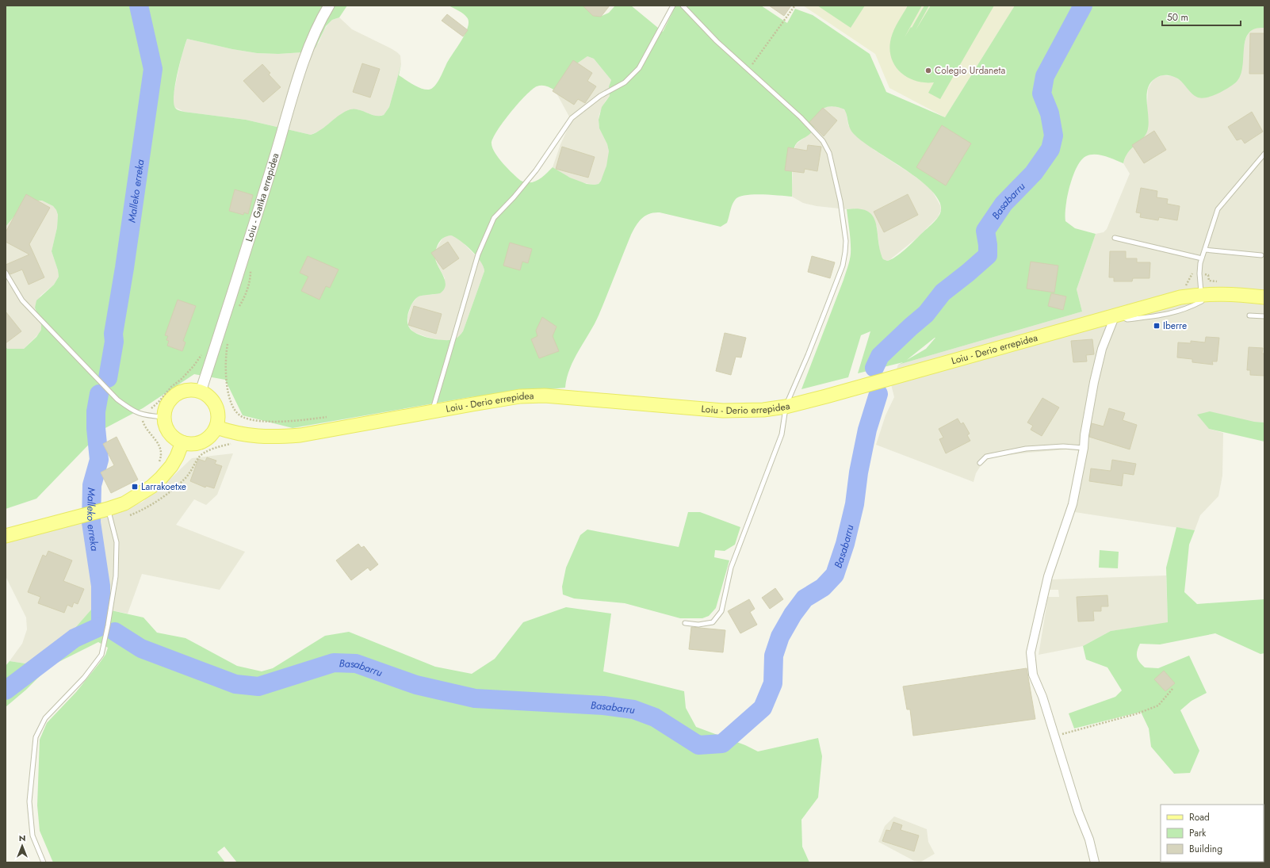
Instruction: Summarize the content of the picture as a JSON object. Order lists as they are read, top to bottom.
{
  "streets": {
    "main road": ["Loiu - Derio errepidea"],
    "street": ["Loiu - Gatika errepidea"]
  },
  "crossings": [
    ["Loiu - Gatika errepidea", "Loiu - Derio errepidea"]
  ],
  "water": ["Malleko erreka", "Basabarru"],
  "places": {
    "other": ["Colegio Urdaneta"],
    "transit": ["Iberre", "Larrakoetxe"]
  },
  "legend": ["Road", "Park", "Building"],
  "scale_bar": "50 m",
  "north": "top"
}
